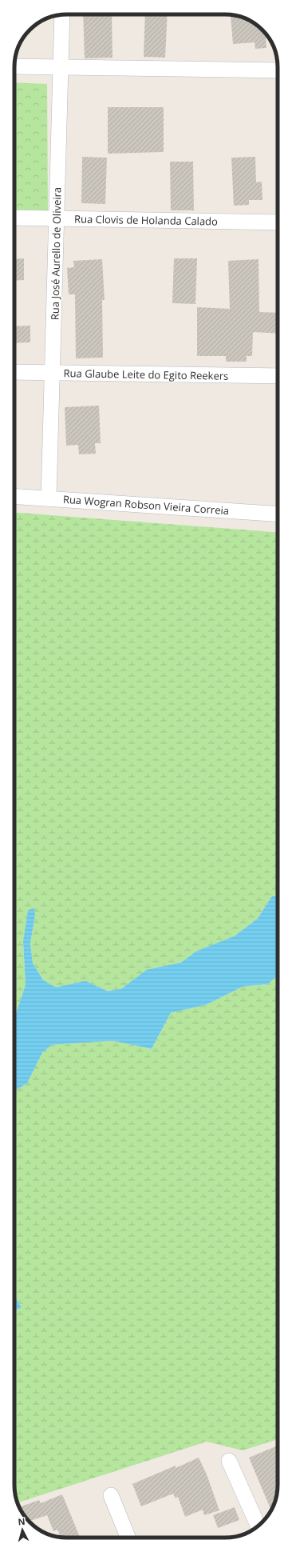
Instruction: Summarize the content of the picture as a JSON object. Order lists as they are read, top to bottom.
{
  "streets": {
    "street": [
      "Rua Clovis de Holanda Calado",
      "Rua José Aurello de Oliveira",
      "Rua Glaube Leite do Egito Reekers",
      "Rua Wogran Robson Vieira Correia"
    ]
  },
  "crossings": [
    ["Rua Clovis de Holanda Calado", "Rua José Aurello de Oliveira"],
    ["Rua José Aurello de Oliveira", "Rua Glaube Leite do Egito Reekers"],
    ["Rua José Aurello de Oliveira", "Rua Wogran Robson Vieira Correia"]
  ],
  "north": "top"
}
